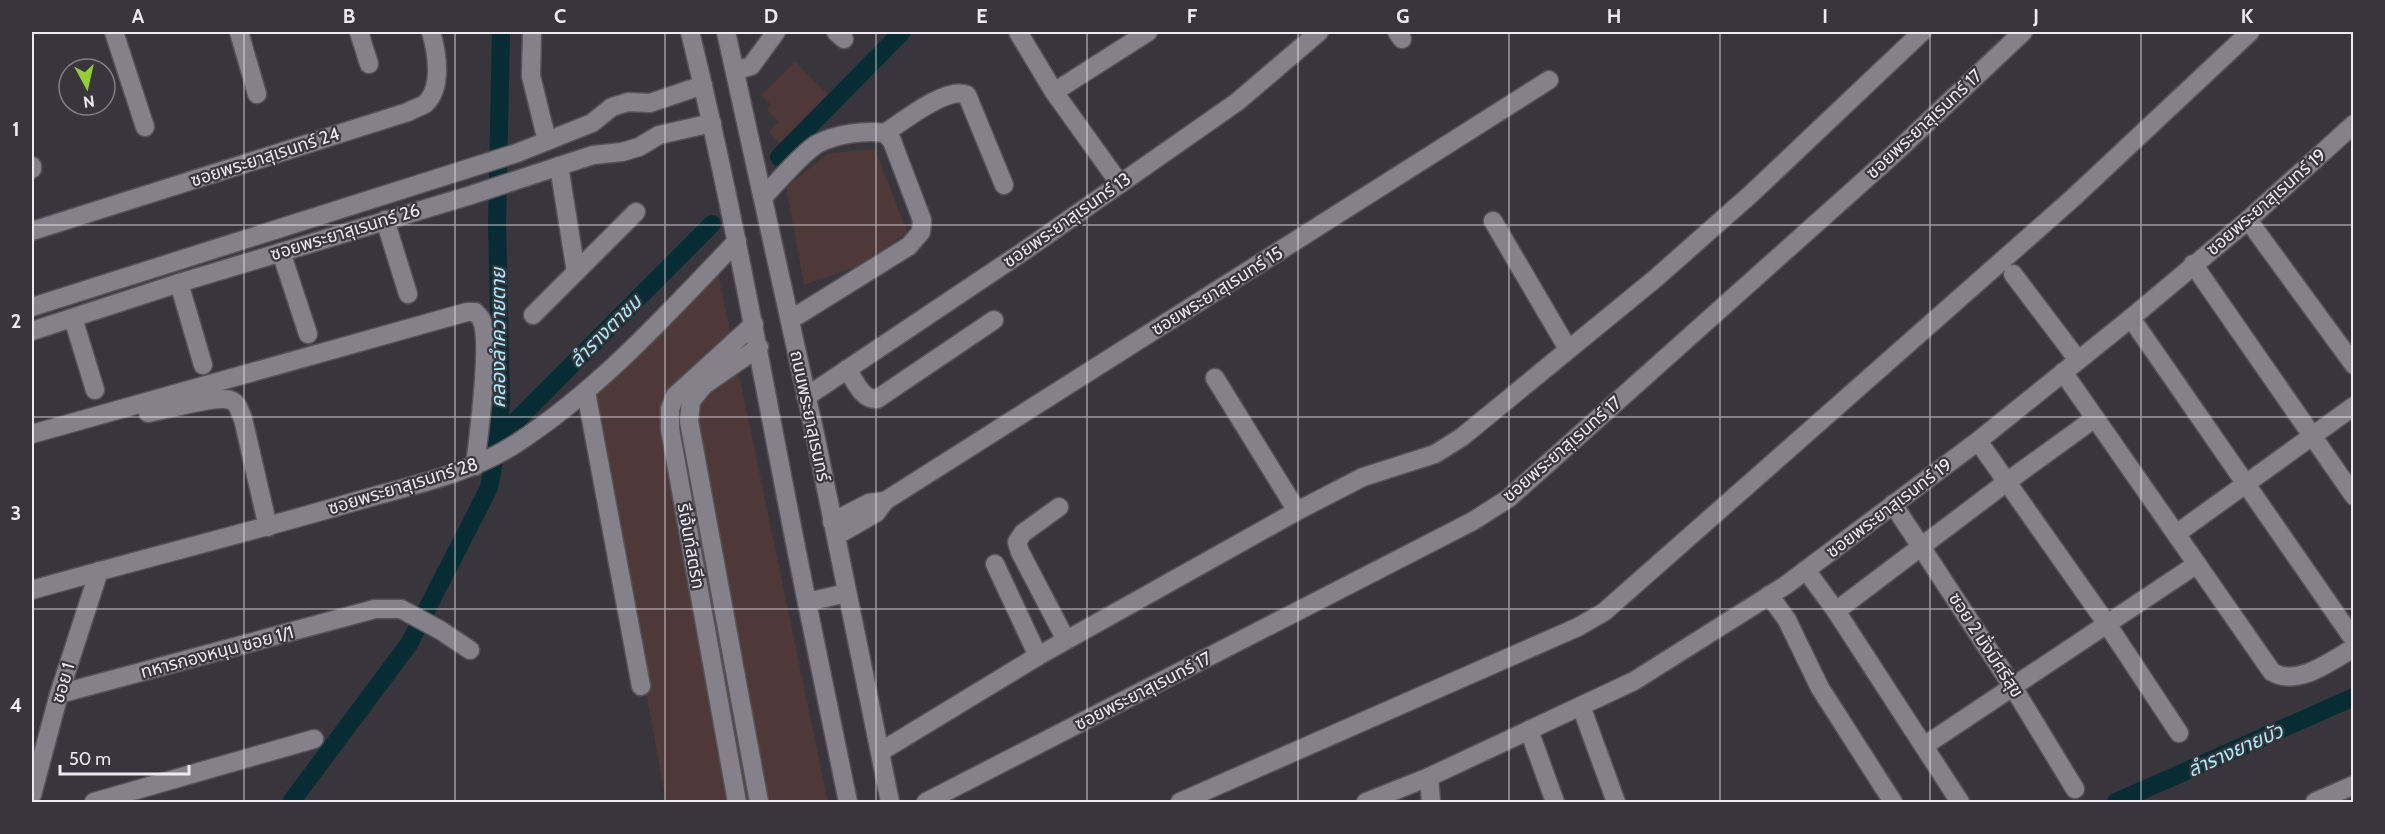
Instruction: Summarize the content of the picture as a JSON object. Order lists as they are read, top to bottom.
{
  "streets": {
    "street": [
      "ซอยพระยาสุเรนทร์ 17",
      "ซอยพระยาสุเรนทร์ 24",
      "ซอยพระยาสุเรนทร์ 19",
      "ซอยพระยาสุเรนทร์ 13",
      "ซอยพระยาสุเรนทร์ 26",
      "ซอยพระยาสุเรนทร์ 15",
      "ถนนพระยาสุเรนทร์",
      "ซอยพระยาสุเรนทร์ 28",
      "รีเจ้นท์สตรีท",
      "ซอย 2 มั่งมีศรีสุข",
      "ทหารกองหนุน ซอย 1/1",
      "ซอย 1"
    ]
  },
  "crossings": [
    ["ซอยพระยาสุเรนทร์ 19", "ซอย 2 มั่งมีศรีสุข"],
    ["ซอยพระยาสุเรนทร์ 13", "ถนนพระยาสุเรนทร์"],
    ["ซอยพระยาสุเรนทร์ 26", "ถนนพระยาสุเรนทร์"],
    ["ซอยพระยาสุเรนทร์ 15", "ถนนพระยาสุเรนทร์"],
    ["ถนนพระยาสุเรนทร์", "ซอยพระยาสุเรนทร์ 28"],
    ["ถนนพระยาสุเรนทร์", "รีเจ้นท์สตรีท"],
    ["ซอยพระยาสุเรนทร์ 28", "ซอย 1"],
    ["ทหารกองหนุน ซอย 1/1", "ซอย 1"]
  ],
  "water": ["ลำรางตาชม", "คลองลำควายตาย", "ลำรางยายบัว"],
  "scale_bar": "50 m",
  "north": "bottom",
  "grid": {
    "columns": [
      "A",
      "B",
      "C",
      "D",
      "E",
      "F",
      "G",
      "H",
      "I",
      "J",
      "K"
    ],
    "rows": [
      "1",
      "2",
      "3",
      "4"
    ]
  }
}
